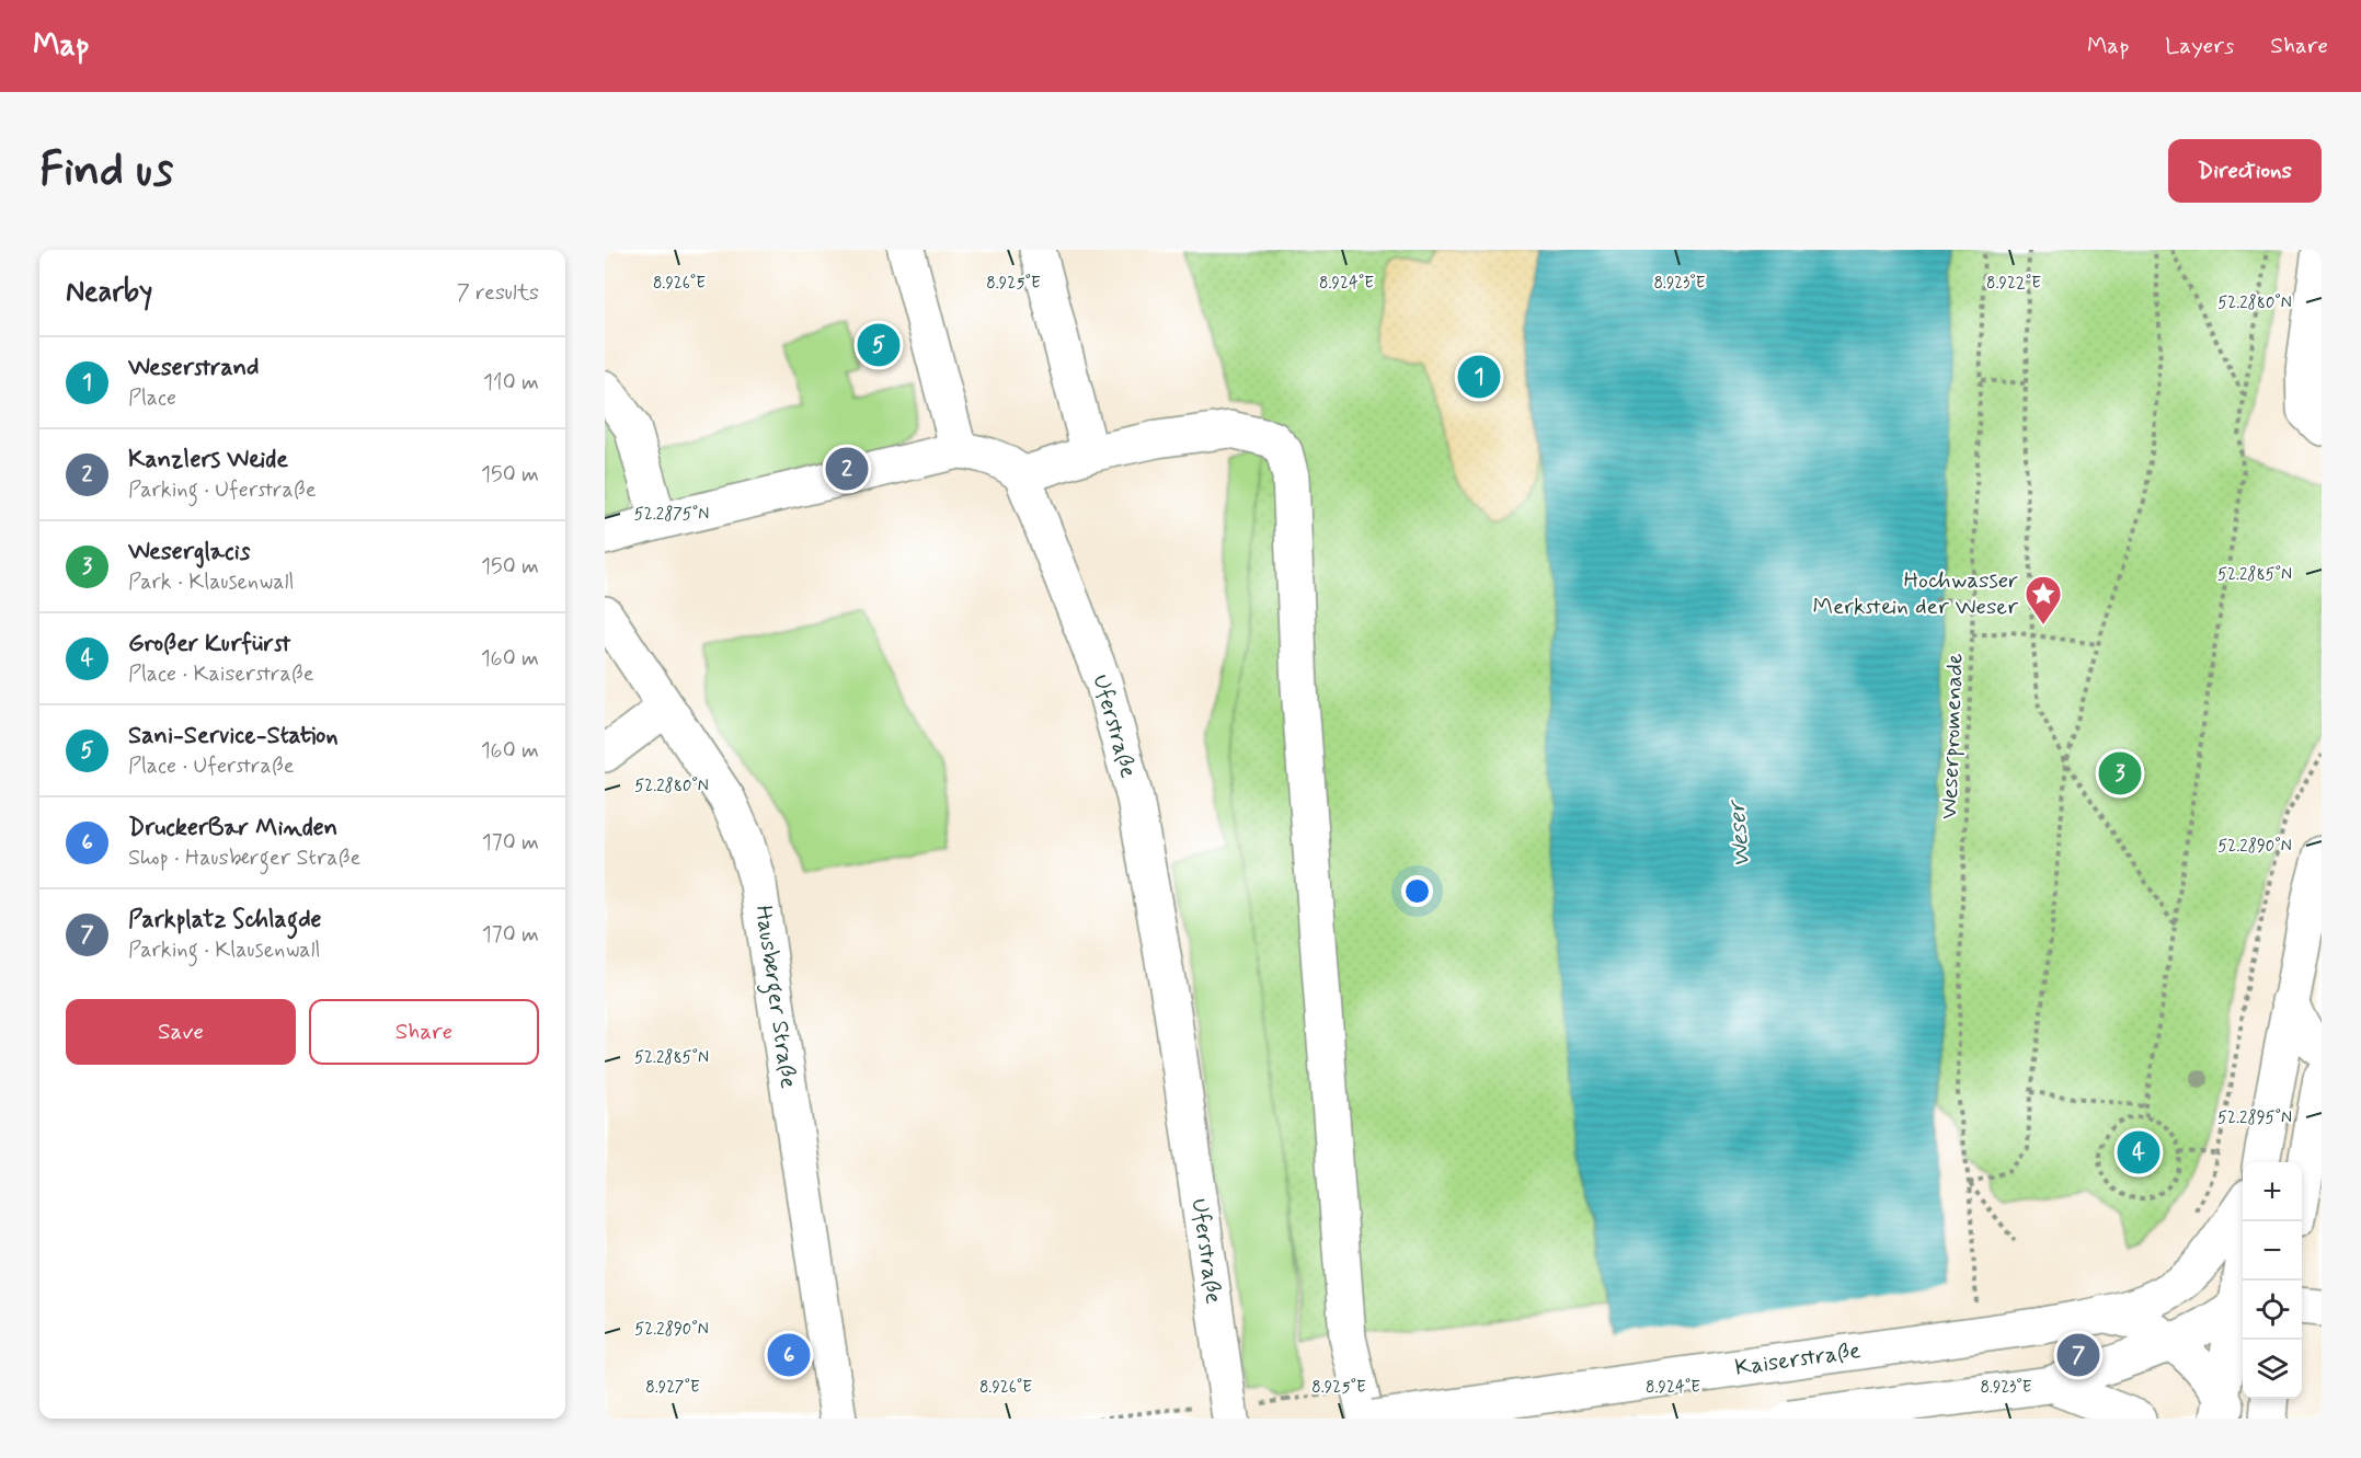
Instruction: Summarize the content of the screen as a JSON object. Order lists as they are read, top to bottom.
{
  "streets": {
    "street": ["Uferstraße", "Hausberger Straße", "Kaiserstraße"],
    "path": ["Weserpromenade"]
  },
  "water": ["Weser"],
  "places": {
    "place": ["Hochwasser Merkstein der Weser"]
  },
  "page": {
    "header": "Map",
    "nav": ["Map", "Layers", "Share"],
    "buttons": [
      "Directions",
      ["Save", "Share"]
    ],
    "title": "Find us",
    "heading": ["Nearby", "7 results"],
    "pins": [
      "5",
      "1",
      "2",
      "3",
      "4",
      "6",
      "7"
    ],
    "list": [
      {
        "mark": "1",
        "name": "Weserstrand",
        "note": "Place",
        "value": "110 m"
      },
      {
        "mark": "2",
        "name": "Kanzlers Weide",
        "note": "Parking · Uferstraße",
        "value": "150 m"
      },
      {
        "mark": "3",
        "name": "Weserglacis",
        "note": "Park · Klausenwall",
        "value": "150 m"
      },
      {
        "mark": "4",
        "name": "Großer Kurfürst",
        "note": "Place · Kaiserstraße",
        "value": "160 m"
      },
      {
        "mark": "5",
        "name": "Sani-Service-Station",
        "note": "Place · Uferstraße",
        "value": "160 m"
      },
      {
        "mark": "6",
        "name": "DruckerBar Minden",
        "note": "Shop · Hausberger Straße",
        "value": "170 m"
      },
      {
        "mark": "7",
        "name": "Parkplatz Schlagde",
        "note": "Parking · Klausenwall",
        "value": "170 m"
      }
    ],
    "map_buttons": ["+", "−"]
  },
  "coordinates": [
    "8.926°E",
    "8.925°E",
    "8.924°E",
    "8.923°E",
    "8.922°E",
    "52.2880°N",
    "52.2875°N",
    "52.2885°N",
    "52.2890°N",
    "52.2895°N",
    "8.927°E"
  ]
}
